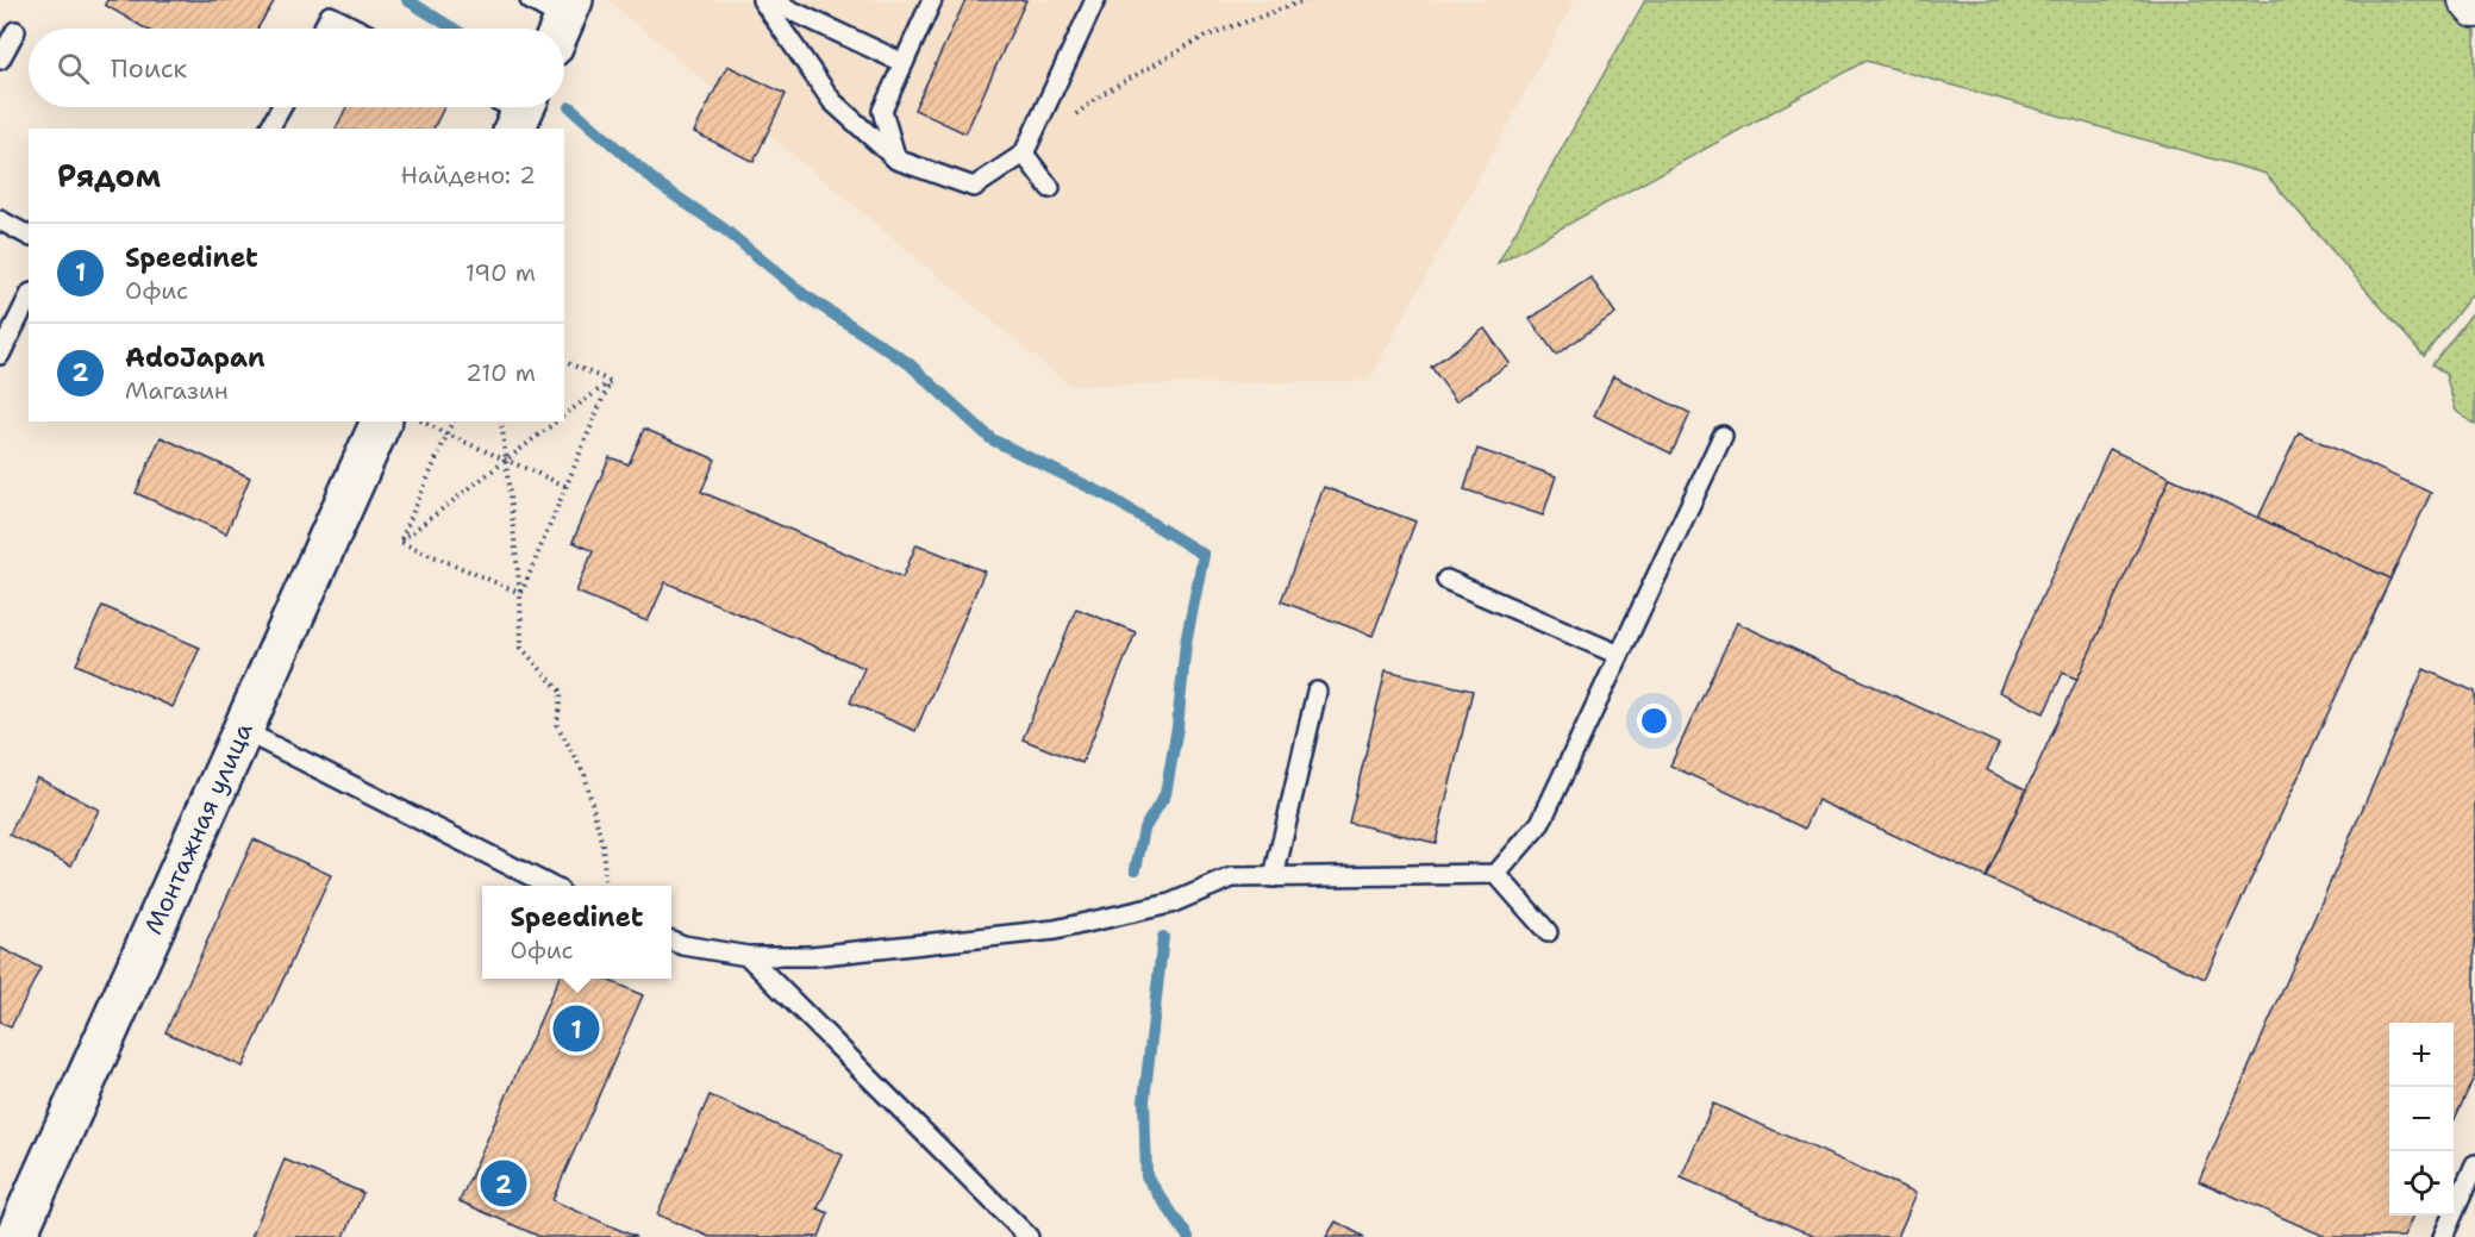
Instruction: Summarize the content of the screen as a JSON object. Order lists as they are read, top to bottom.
{
  "streets": {
    "street": ["Монтажная улица"]
  },
  "page": {
    "search": "Поиск",
    "heading": ["Рядом", "Найдено: 2"],
    "list": [
      {
        "mark": "1",
        "name": "Speedinet",
        "note": "Офис",
        "value": "190 m"
      },
      {
        "mark": "2",
        "name": "AdoJapan",
        "note": "Магазин",
        "value": "210 m"
      }
    ],
    "popup": ["Speedinet", "Офис"],
    "pins": ["1", "2"],
    "map_buttons": ["+", "−"]
  }
}
